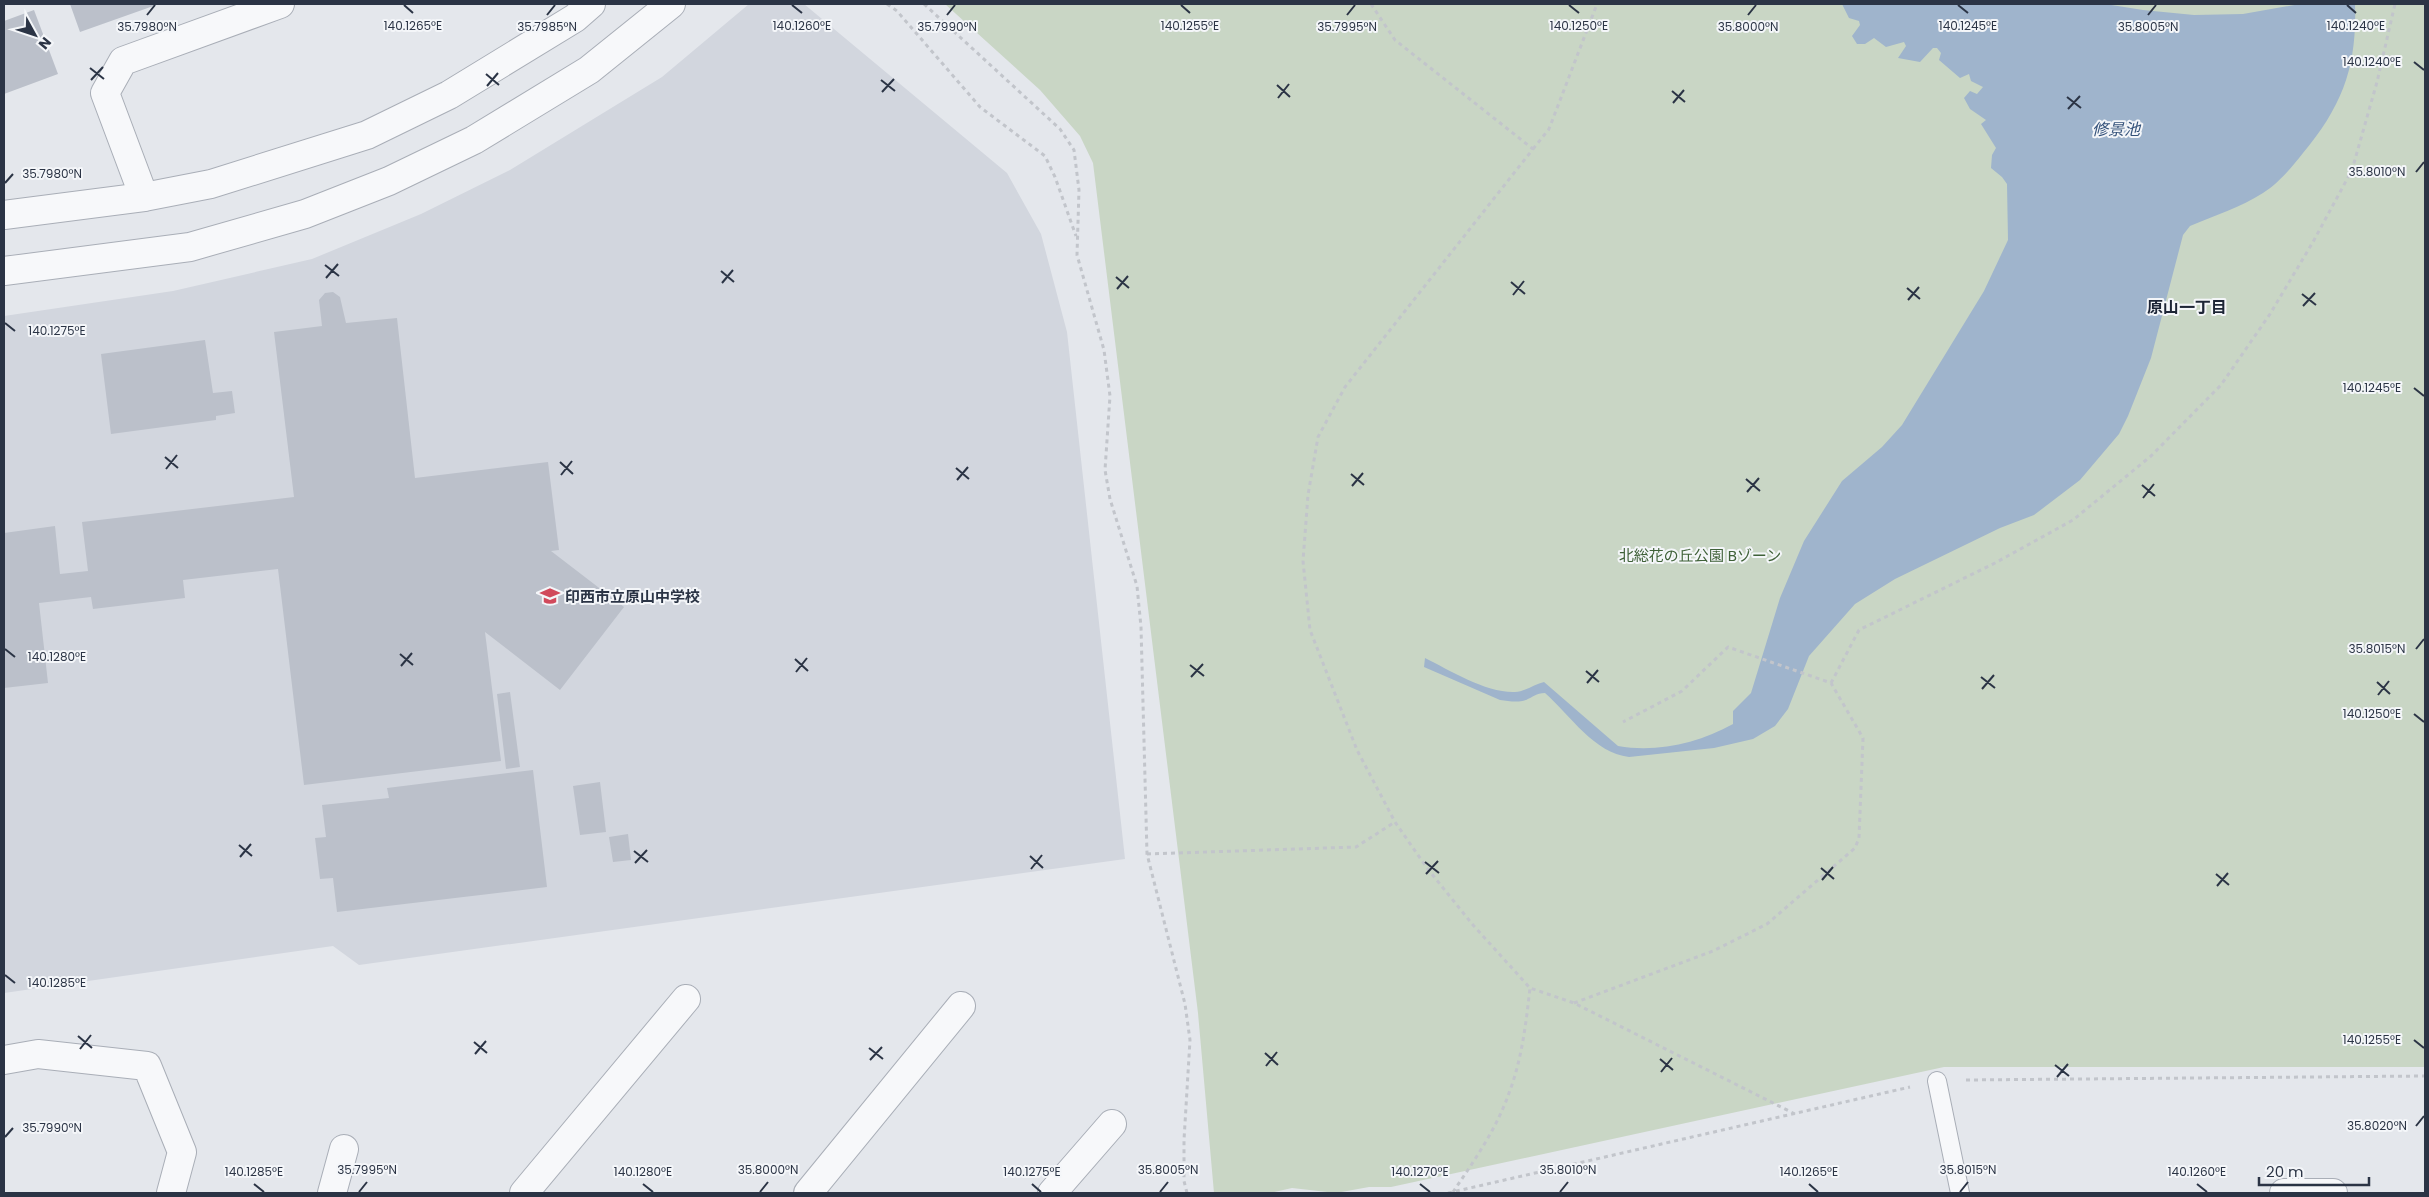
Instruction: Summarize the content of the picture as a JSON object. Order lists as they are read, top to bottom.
{
  "districts": ["原山一丁目"],
  "water": ["修景池"],
  "parks": ["北総花の丘公園 Bゾーン"],
  "places": {
    "school or university": ["印西市立原山中学校"]
  },
  "scale_bar": "20 m",
  "north": "bottom right",
  "coordinates": [
    "140.1265°E",
    "140.1260°E",
    "140.1255°E",
    "140.1250°E",
    "140.1245°E",
    "140.1240°E",
    "35.7980°N",
    "35.7985°N",
    "35.7990°N",
    "35.7995°N",
    "35.8000°N",
    "35.8005°N",
    "35.8010°N",
    "140.1275°E",
    "35.8015°N",
    "140.1280°E",
    "140.1285°E",
    "35.8020°N",
    "140.1270°E"
  ]
}
